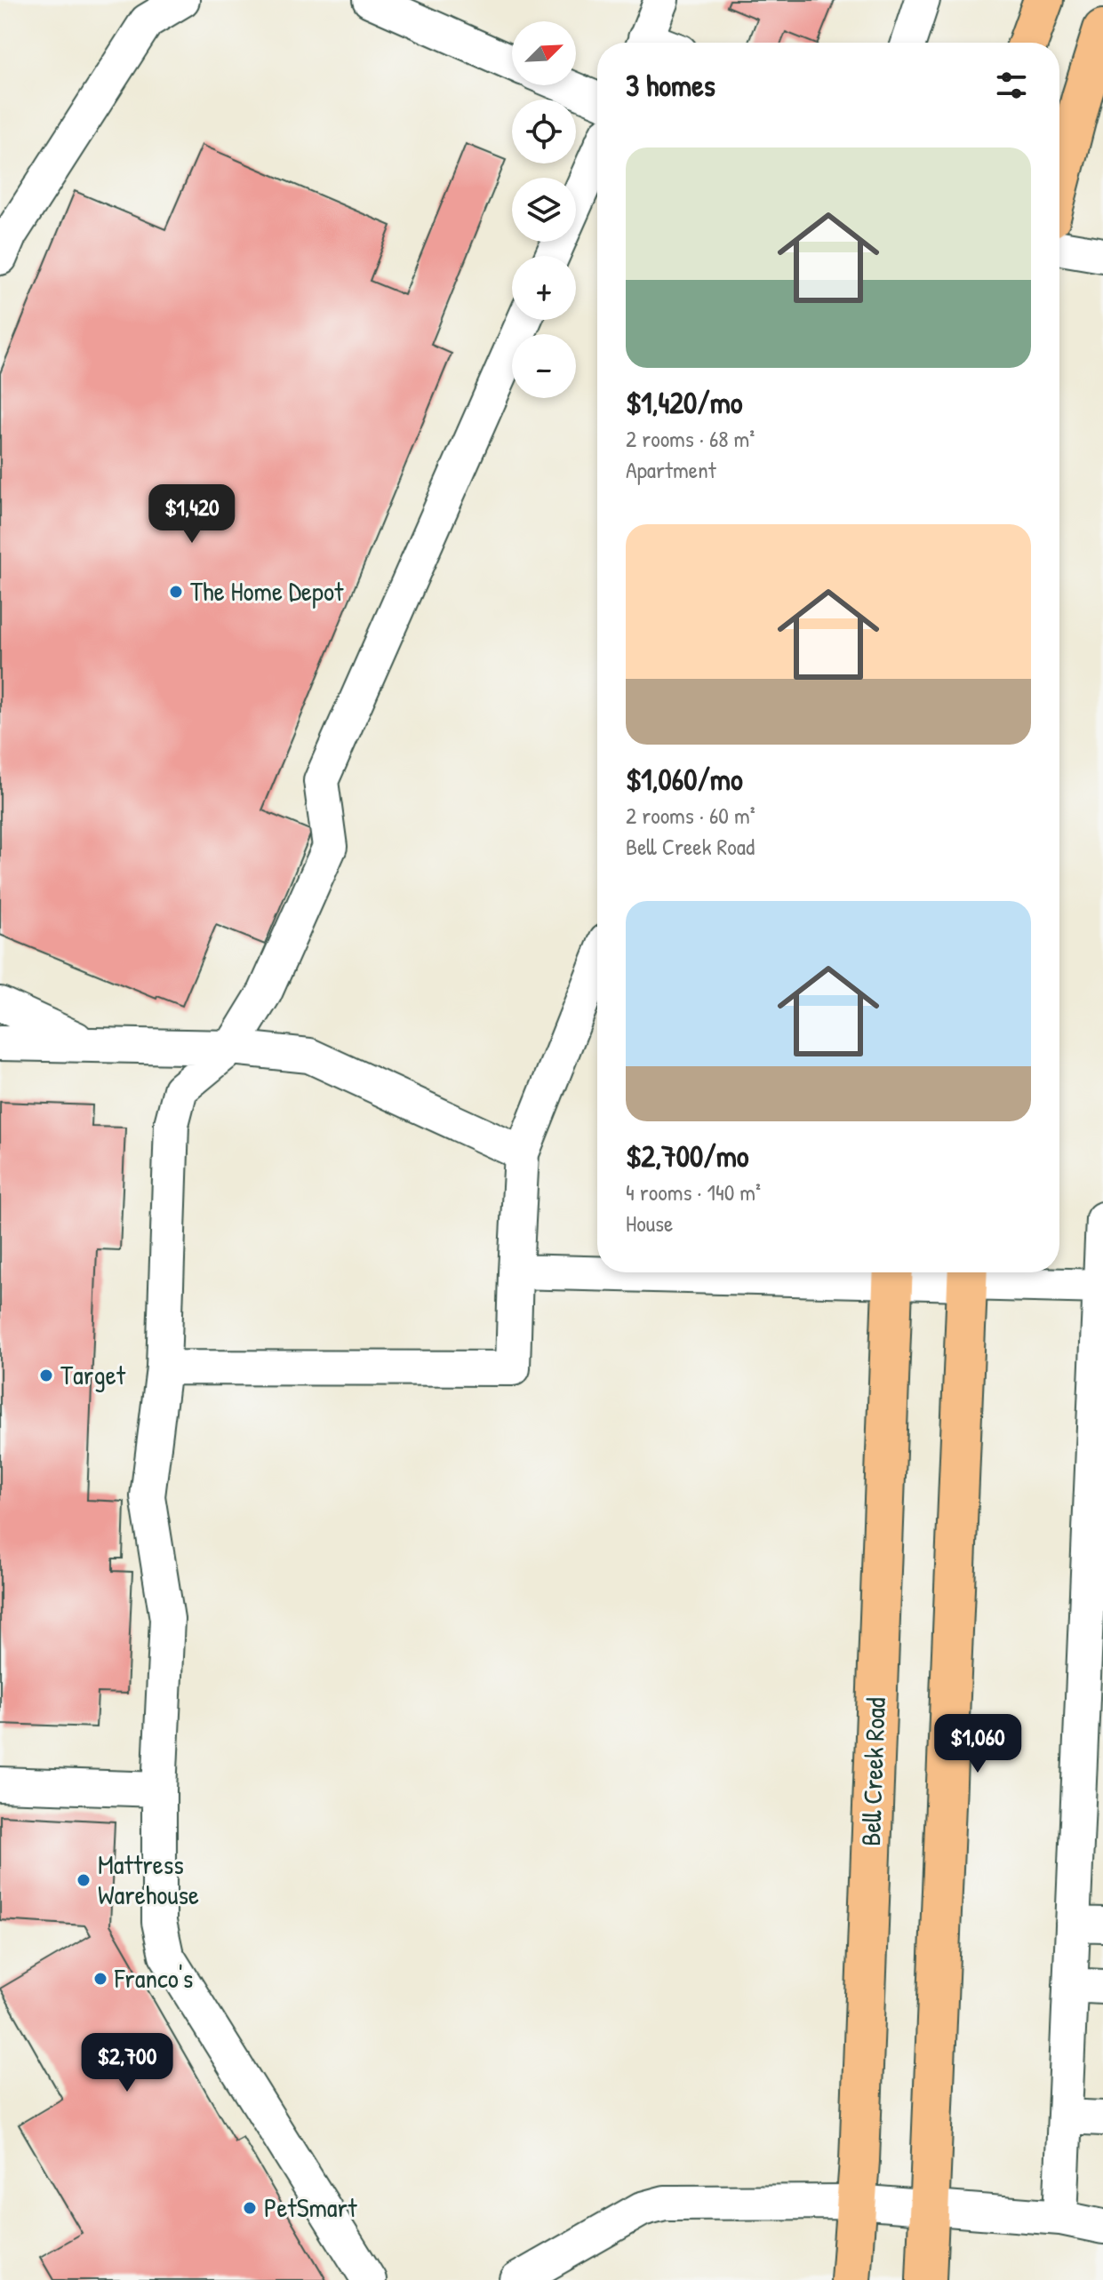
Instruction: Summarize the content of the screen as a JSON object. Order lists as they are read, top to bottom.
{
  "streets": {
    "main road": ["Bell Creek Road"]
  },
  "places": [
    "The Home Depot",
    "Target",
    "Mattress Warehouse",
    "Franco's",
    "PetSmart"
  ],
  "north": "top right",
  "page": {
    "map_buttons": ["+", "−"],
    "heading": "3 homes",
    "list": [
      {
        "name": "$1,420/mo",
        "note": "2 rooms · 68 m² · Apartment"
      },
      {
        "name": "$1,060/mo",
        "note": "2 rooms · 60 m² · Bell Creek Road"
      },
      {
        "name": "$2,700/mo",
        "note": "4 rooms · 140 m² · House"
      }
    ],
    "price": ["$1,420", "$1,060", "$2,700"]
  }
}
